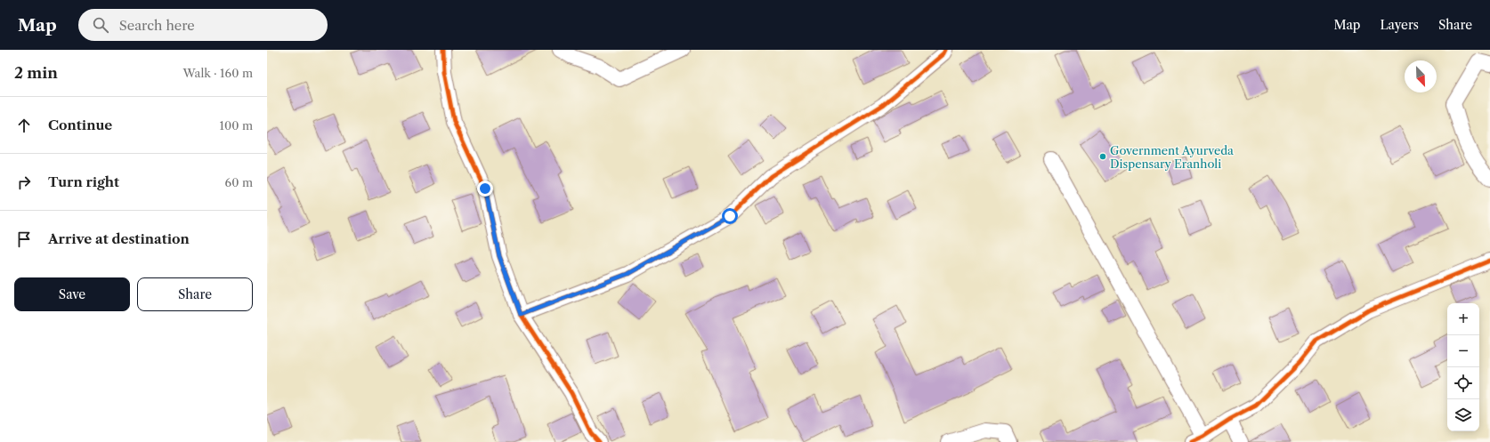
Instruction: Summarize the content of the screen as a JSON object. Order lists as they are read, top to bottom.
{
  "places": ["Government Ayurveda Dispensary Eranholi"],
  "north": "bottom right",
  "page": {
    "header": "Map",
    "search": "Search here",
    "nav": ["Map", "Layers", "Share"],
    "heading": ["2 min", "Walk · 160 m"],
    "list": [
      ["Continue", "100 m"],
      ["Turn right", "60 m"],
      "Arrive at destination"
    ],
    "buttons": ["Save", "Share"],
    "map_buttons": ["+", "−"]
  }
}
